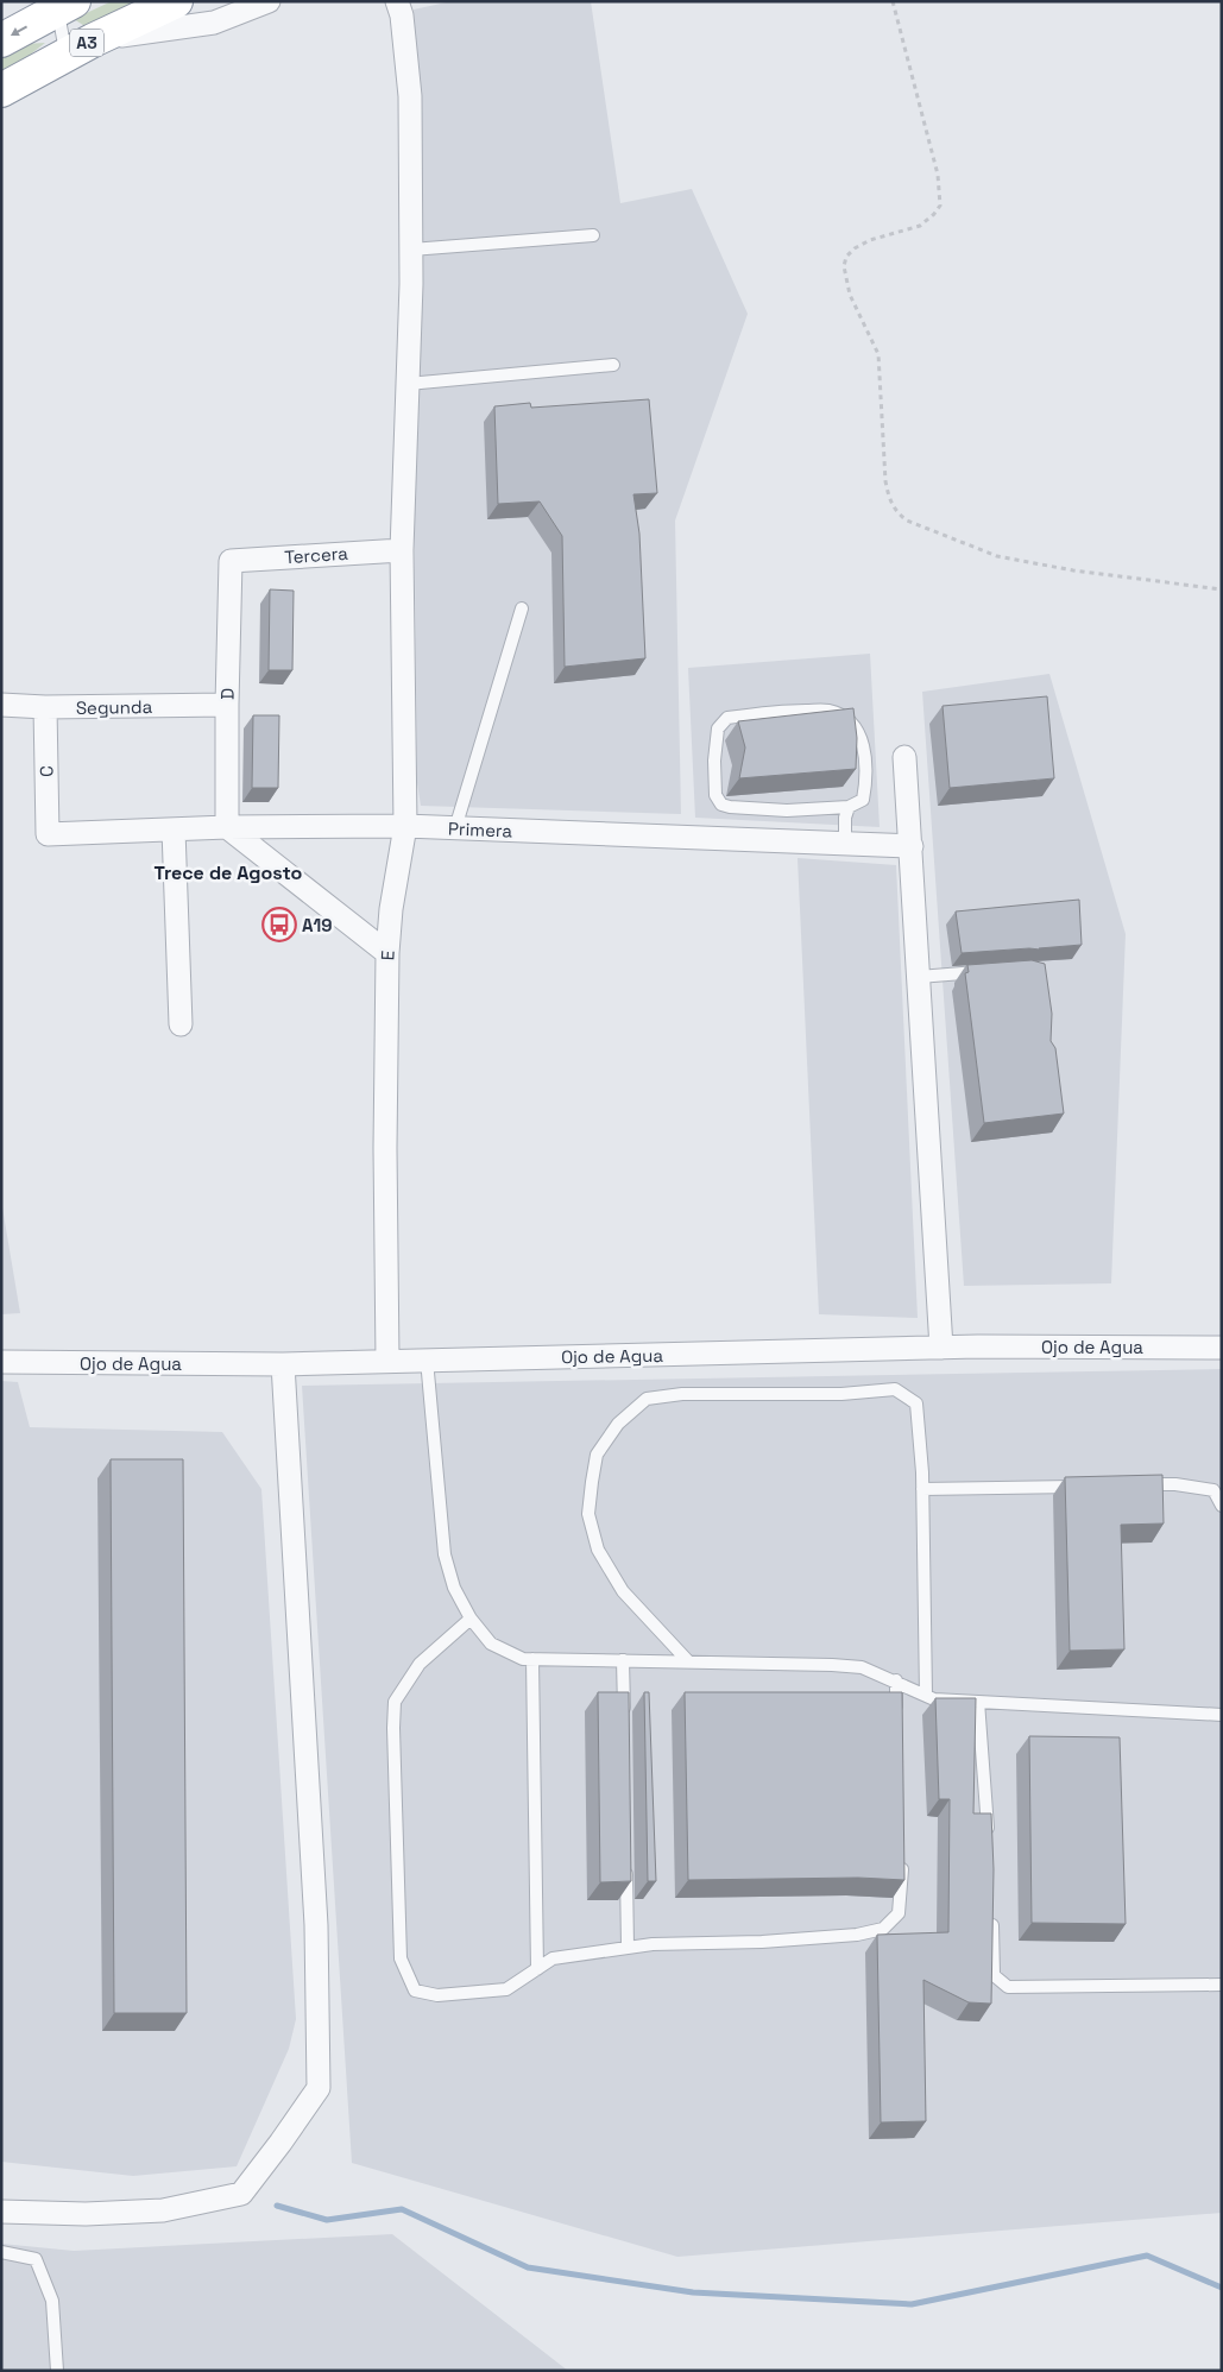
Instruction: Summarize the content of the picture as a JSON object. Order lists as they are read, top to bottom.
{
  "streets": {
    "highway": ["A3"],
    "street": [
      "Tercera",
      "D",
      "Segunda",
      "C",
      "Primera",
      "E",
      "Ojo de Agua"
    ]
  },
  "crossings": [
    ["Tercera", "D"],
    ["Tercera", "E"],
    ["D", "Segunda"],
    ["D", "Primera"],
    ["Segunda", "C"],
    ["C", "Primera"],
    ["Primera", "E"],
    ["E", "Ojo de Agua"]
  ],
  "districts": ["Trece de Agosto"],
  "places": {
    "bus stop": ["A19"]
  }
}
